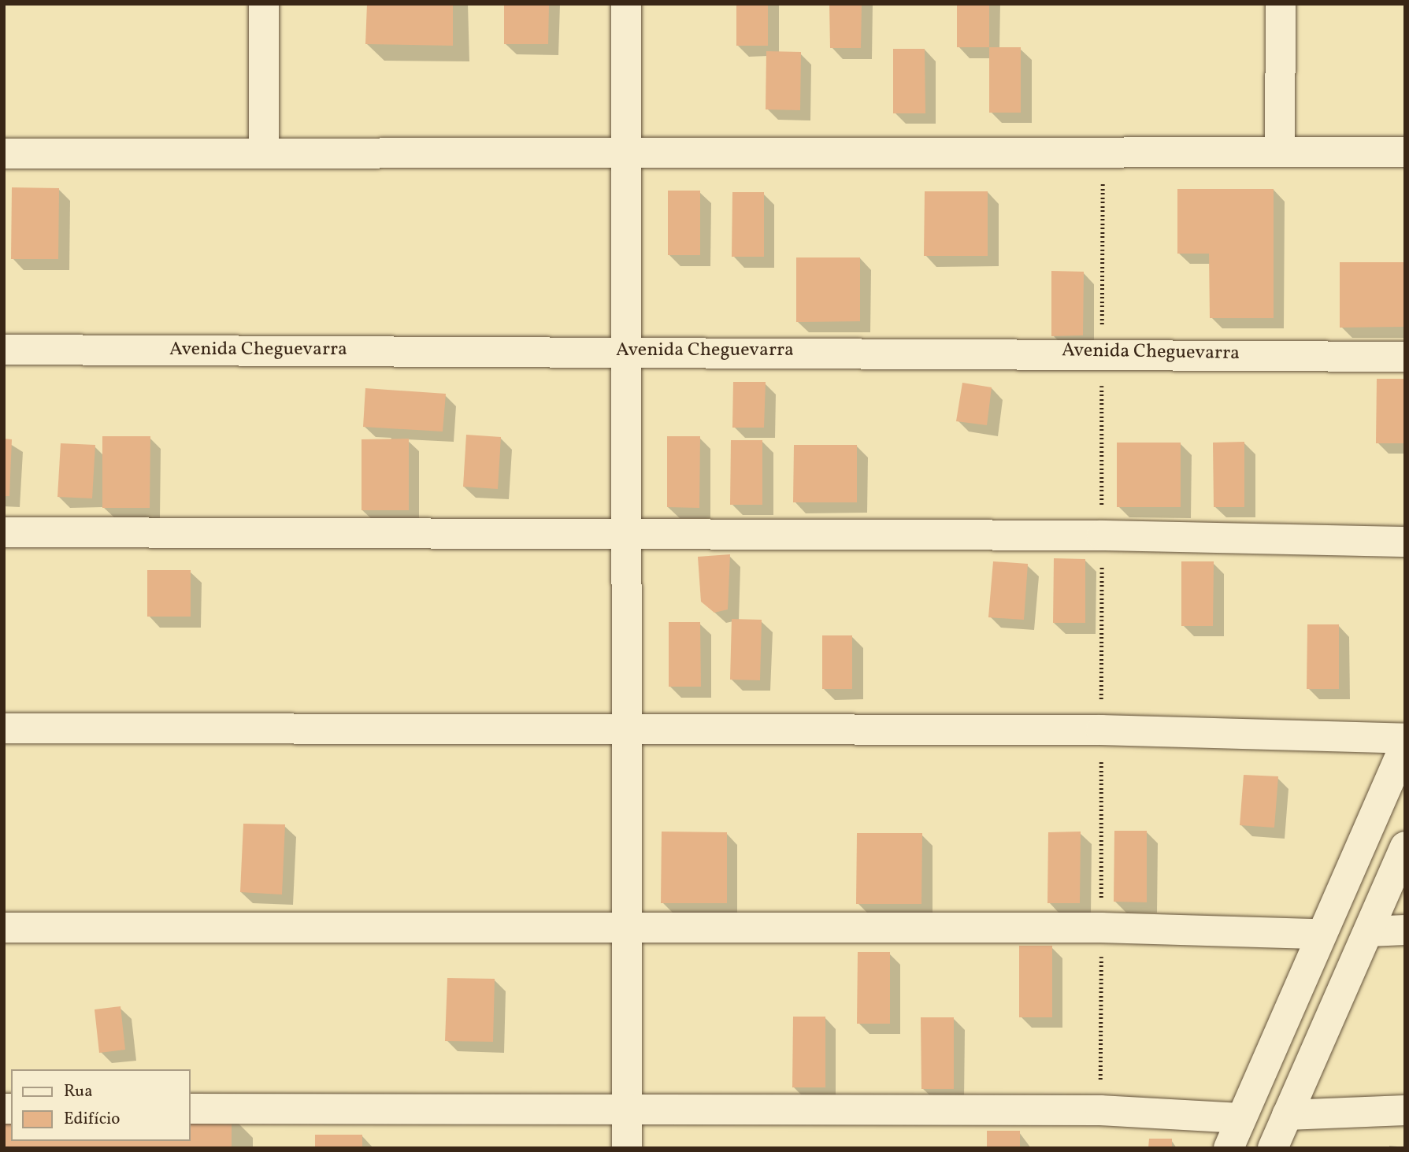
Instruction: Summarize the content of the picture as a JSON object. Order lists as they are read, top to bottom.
{
  "streets": {
    "street": ["Avenida Cheguevarra"]
  },
  "legend": ["Rua", "Edifício"]
}
